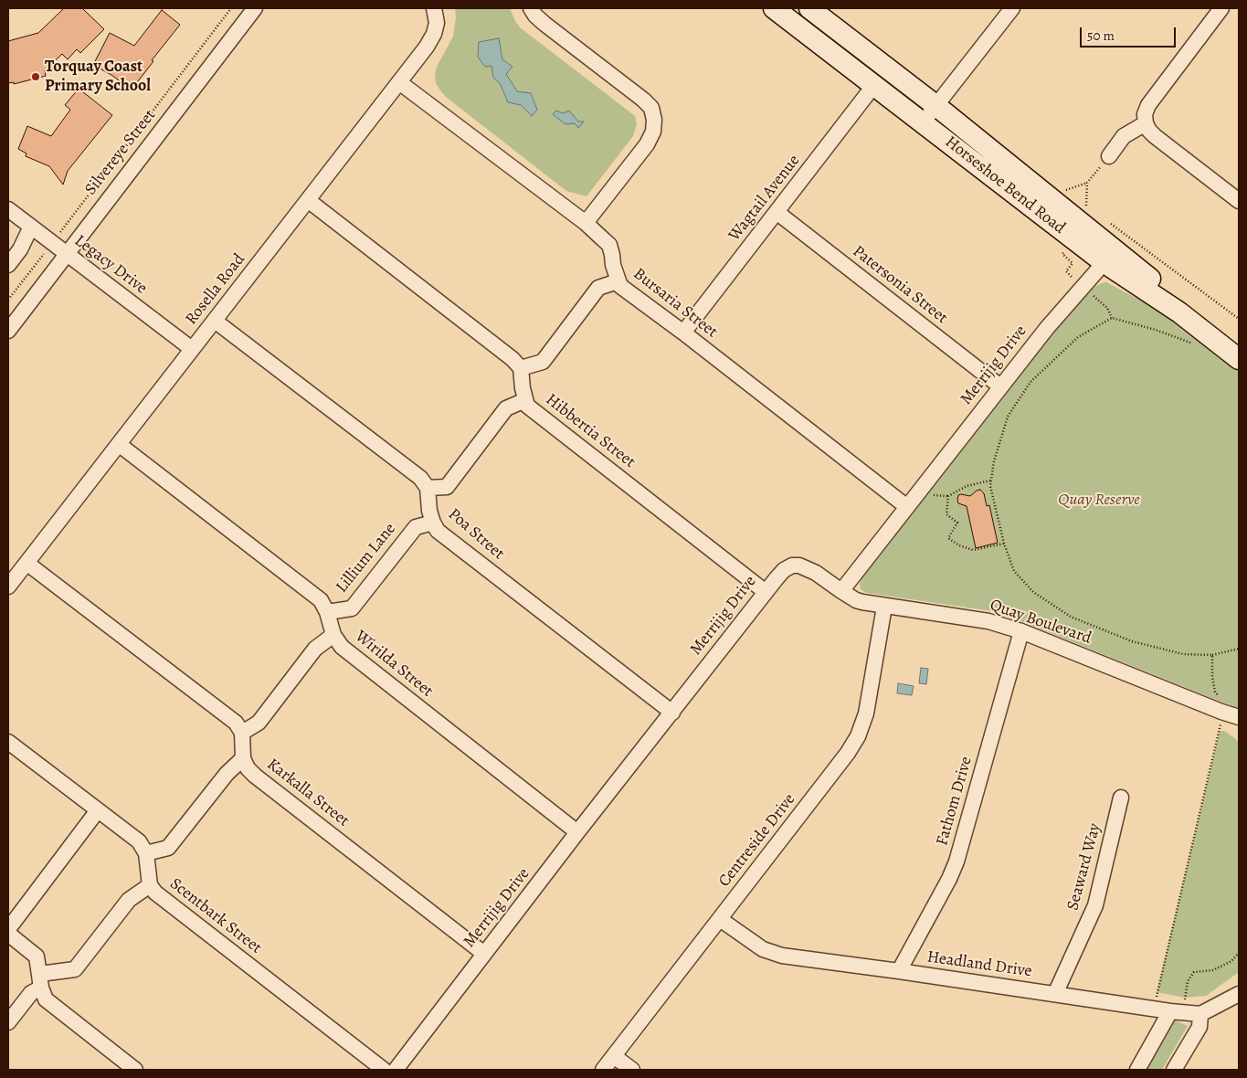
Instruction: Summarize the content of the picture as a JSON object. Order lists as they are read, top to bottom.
{
  "streets": {
    "street": [
      "Silvereye Street",
      "Horseshoe Bend Road",
      "Wagtail Avenue",
      "Legacy Drive",
      "Patersonia Street",
      "Rosella Road",
      "Bursaria Street",
      "Merrijig Drive",
      "Hibbertia Street",
      "Poa Street",
      "Lillium Lane",
      "Quay Boulevard",
      "Wirilda Street",
      "Karkalla Street",
      "Fathom Drive",
      "Centreside Drive",
      "Seaward Way",
      "Scentbark Street",
      "Headland Drive"
    ]
  },
  "crossings": [
    ["Silvereye Street", "Legacy Drive"],
    ["Horseshoe Bend Road", "Wagtail Avenue"],
    ["Horseshoe Bend Road", "Merrijig Drive"],
    ["Wagtail Avenue", "Patersonia Street"],
    ["Wagtail Avenue", "Bursaria Street"],
    ["Legacy Drive", "Rosella Road"],
    ["Patersonia Street", "Merrijig Drive"],
    ["Rosella Road", "Bursaria Street"],
    ["Rosella Road", "Wirilda Street"],
    ["Bursaria Street", "Merrijig Drive"],
    ["Merrijig Drive", "Hibbertia Street"],
    ["Merrijig Drive", "Poa Street"],
    ["Merrijig Drive", "Quay Boulevard"],
    ["Merrijig Drive", "Wirilda Street"],
    ["Merrijig Drive", "Karkalla Street"],
    ["Poa Street", "Lillium Lane"],
    ["Lillium Lane", "Wirilda Street"],
    ["Quay Boulevard", "Fathom Drive"],
    ["Quay Boulevard", "Centreside Drive"],
    ["Fathom Drive", "Headland Drive"],
    ["Centreside Drive", "Headland Drive"],
    ["Seaward Way", "Headland Drive"]
  ],
  "parks": ["Quay Reserve"],
  "places": ["Torquay Coast Primary School"],
  "scale_bar": "50 m"
}
